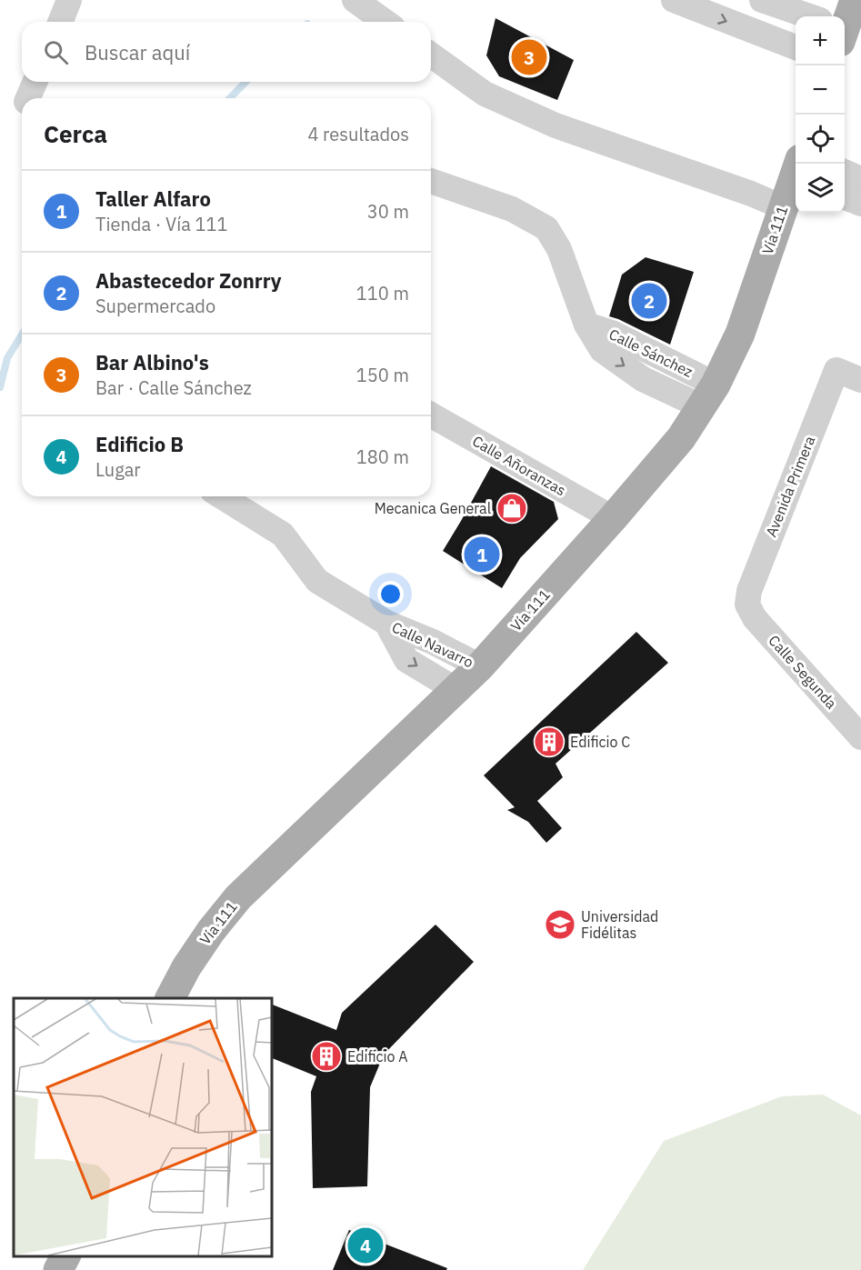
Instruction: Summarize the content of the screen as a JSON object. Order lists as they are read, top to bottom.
{
  "streets": {
    "main road": ["Vía 111"],
    "street": [
      "Calle Sánchez",
      "Calle Añoranzas",
      "Avenida Primera",
      "Calle Navarro",
      "Calle Segunda"
    ]
  },
  "crossings": [
    ["Vía 111", "Calle Sánchez"],
    ["Vía 111", "Calle Añoranzas"],
    ["Vía 111", "Calle Navarro"],
    ["Avenida Primera", "Calle Segunda"]
  ],
  "places": {
    "shop": ["Mecanica General"],
    "building": ["Edificio C", "Edificio A"],
    "school or university": ["Universidad Fidélitas"]
  },
  "page": {
    "map_buttons": ["+", "−"],
    "search": "Buscar aquí",
    "pins": [
      "3",
      "2",
      "1",
      "4"
    ],
    "heading": ["Cerca", "4 resultados"],
    "list": [
      {
        "mark": "1",
        "name": "Taller Alfaro",
        "note": "Tienda · Vía 111",
        "value": "30 m"
      },
      {
        "mark": "2",
        "name": "Abastecedor Zonrry",
        "note": "Supermercado",
        "value": "110 m"
      },
      {
        "mark": "3",
        "name": "Bar Albino's",
        "note": "Bar · Calle Sánchez",
        "value": "150 m"
      },
      {
        "mark": "4",
        "name": "Edificio B",
        "note": "Lugar",
        "value": "180 m"
      }
    ]
  }
}
